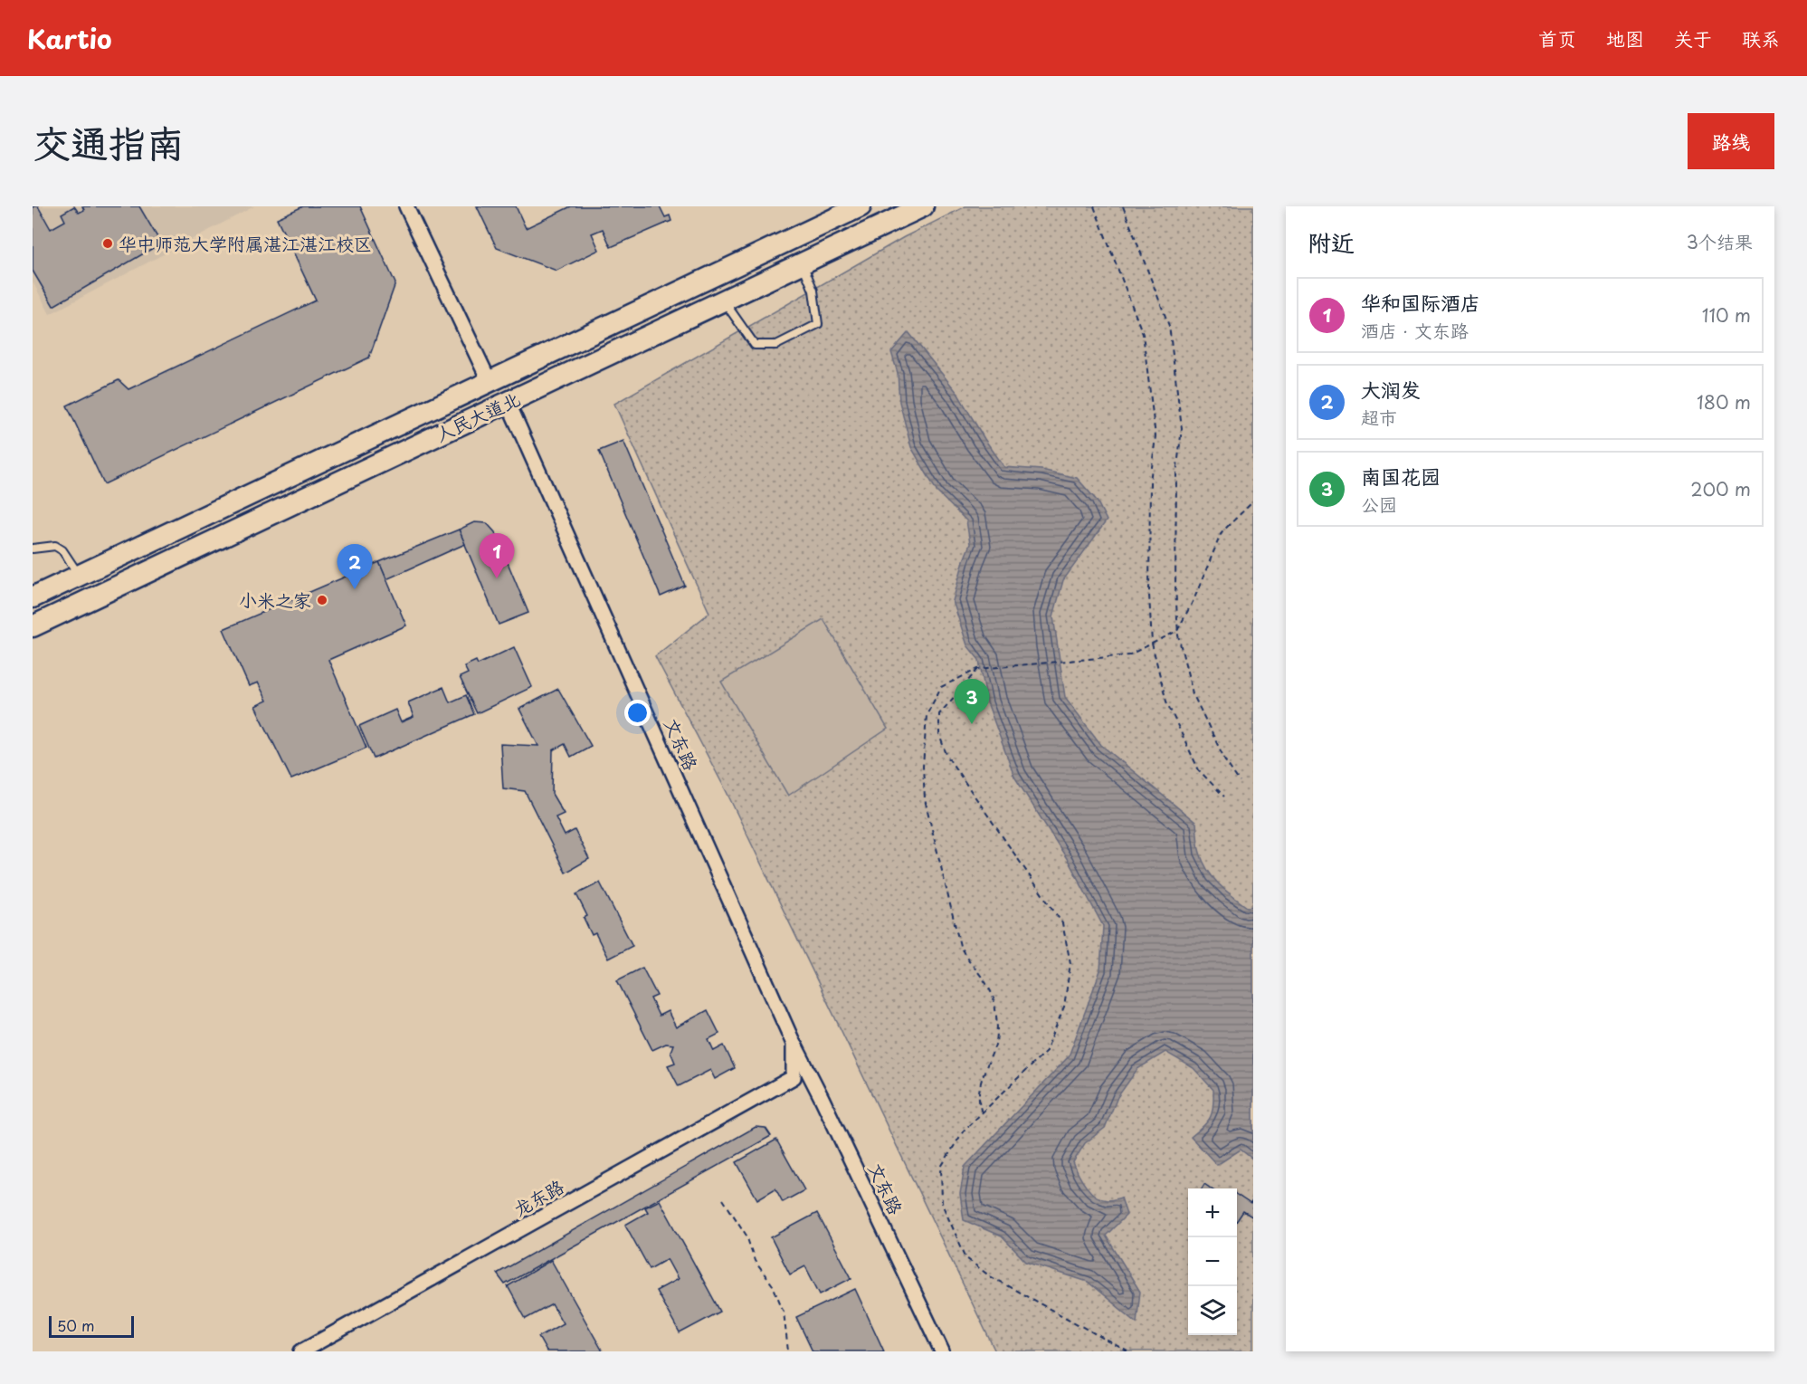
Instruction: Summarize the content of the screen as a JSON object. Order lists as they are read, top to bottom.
{
  "streets": {
    "main road": ["人民大道北"],
    "street": ["文东路", "龙东路"]
  },
  "crossings": [
    ["人民大道北", "文东路"],
    ["文东路", "龙东路"]
  ],
  "places": ["华中师范大学附属湛江湛江校区", "小米之家"],
  "scale_bar": "50 m",
  "page": {
    "header": "Kartio",
    "nav": [
      "首页",
      "地图",
      "关于",
      "联系"
    ],
    "title": "交通指南",
    "buttons": "路线",
    "heading": ["附近", "3个结果"],
    "list": [
      {
        "mark": "1",
        "name": "华和国际酒店",
        "note": "酒店 · 文东路",
        "value": "110 m"
      },
      {
        "mark": "2",
        "name": "大润发",
        "note": "超市",
        "value": "180 m"
      },
      {
        "mark": "3",
        "name": "南国花园",
        "note": "公园",
        "value": "200 m"
      }
    ],
    "pins": ["1", "2", "3"],
    "map_buttons": ["+", "−"],
    "scale": "50 m"
  }
}
